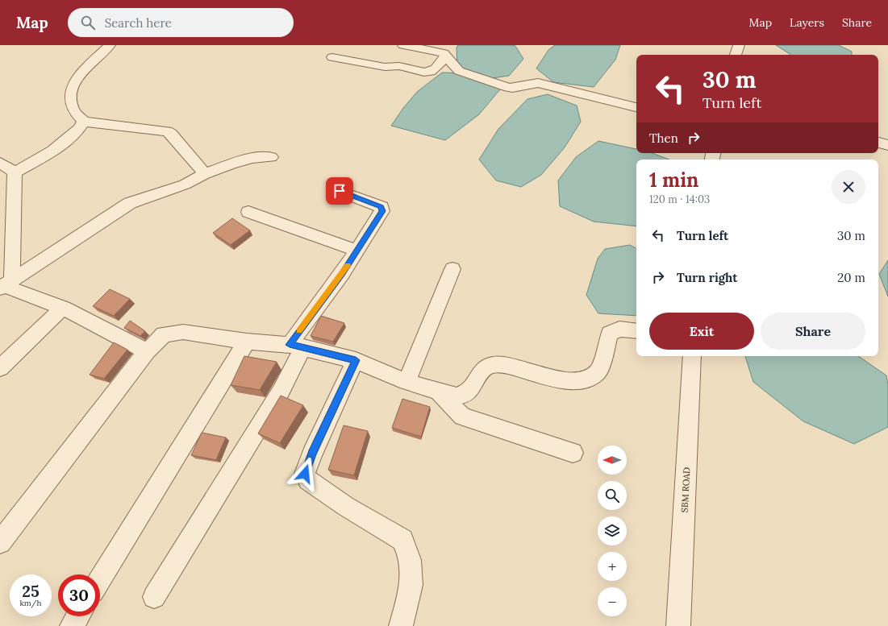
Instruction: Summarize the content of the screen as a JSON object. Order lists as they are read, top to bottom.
{
  "streets": {
    "street": ["SBM ROAD"]
  },
  "north": "left",
  "page": {
    "header": "Map",
    "search": "Search here",
    "nav": ["Map", "Layers", "Share"],
    "turn": ["30 m", "Turn left"],
    "then": "Then",
    "heading": ["1 min", "120 m · 14:03"],
    "list": [
      {
        "name": "Turn left",
        "value": "30 m"
      },
      {
        "name": "Turn right",
        "value": "20 m"
      }
    ],
    "buttons": ["Exit", "Share"],
    "map_buttons": ["+", "−"],
    "speed": "25 km/h",
    "limit": "30"
  }
}
